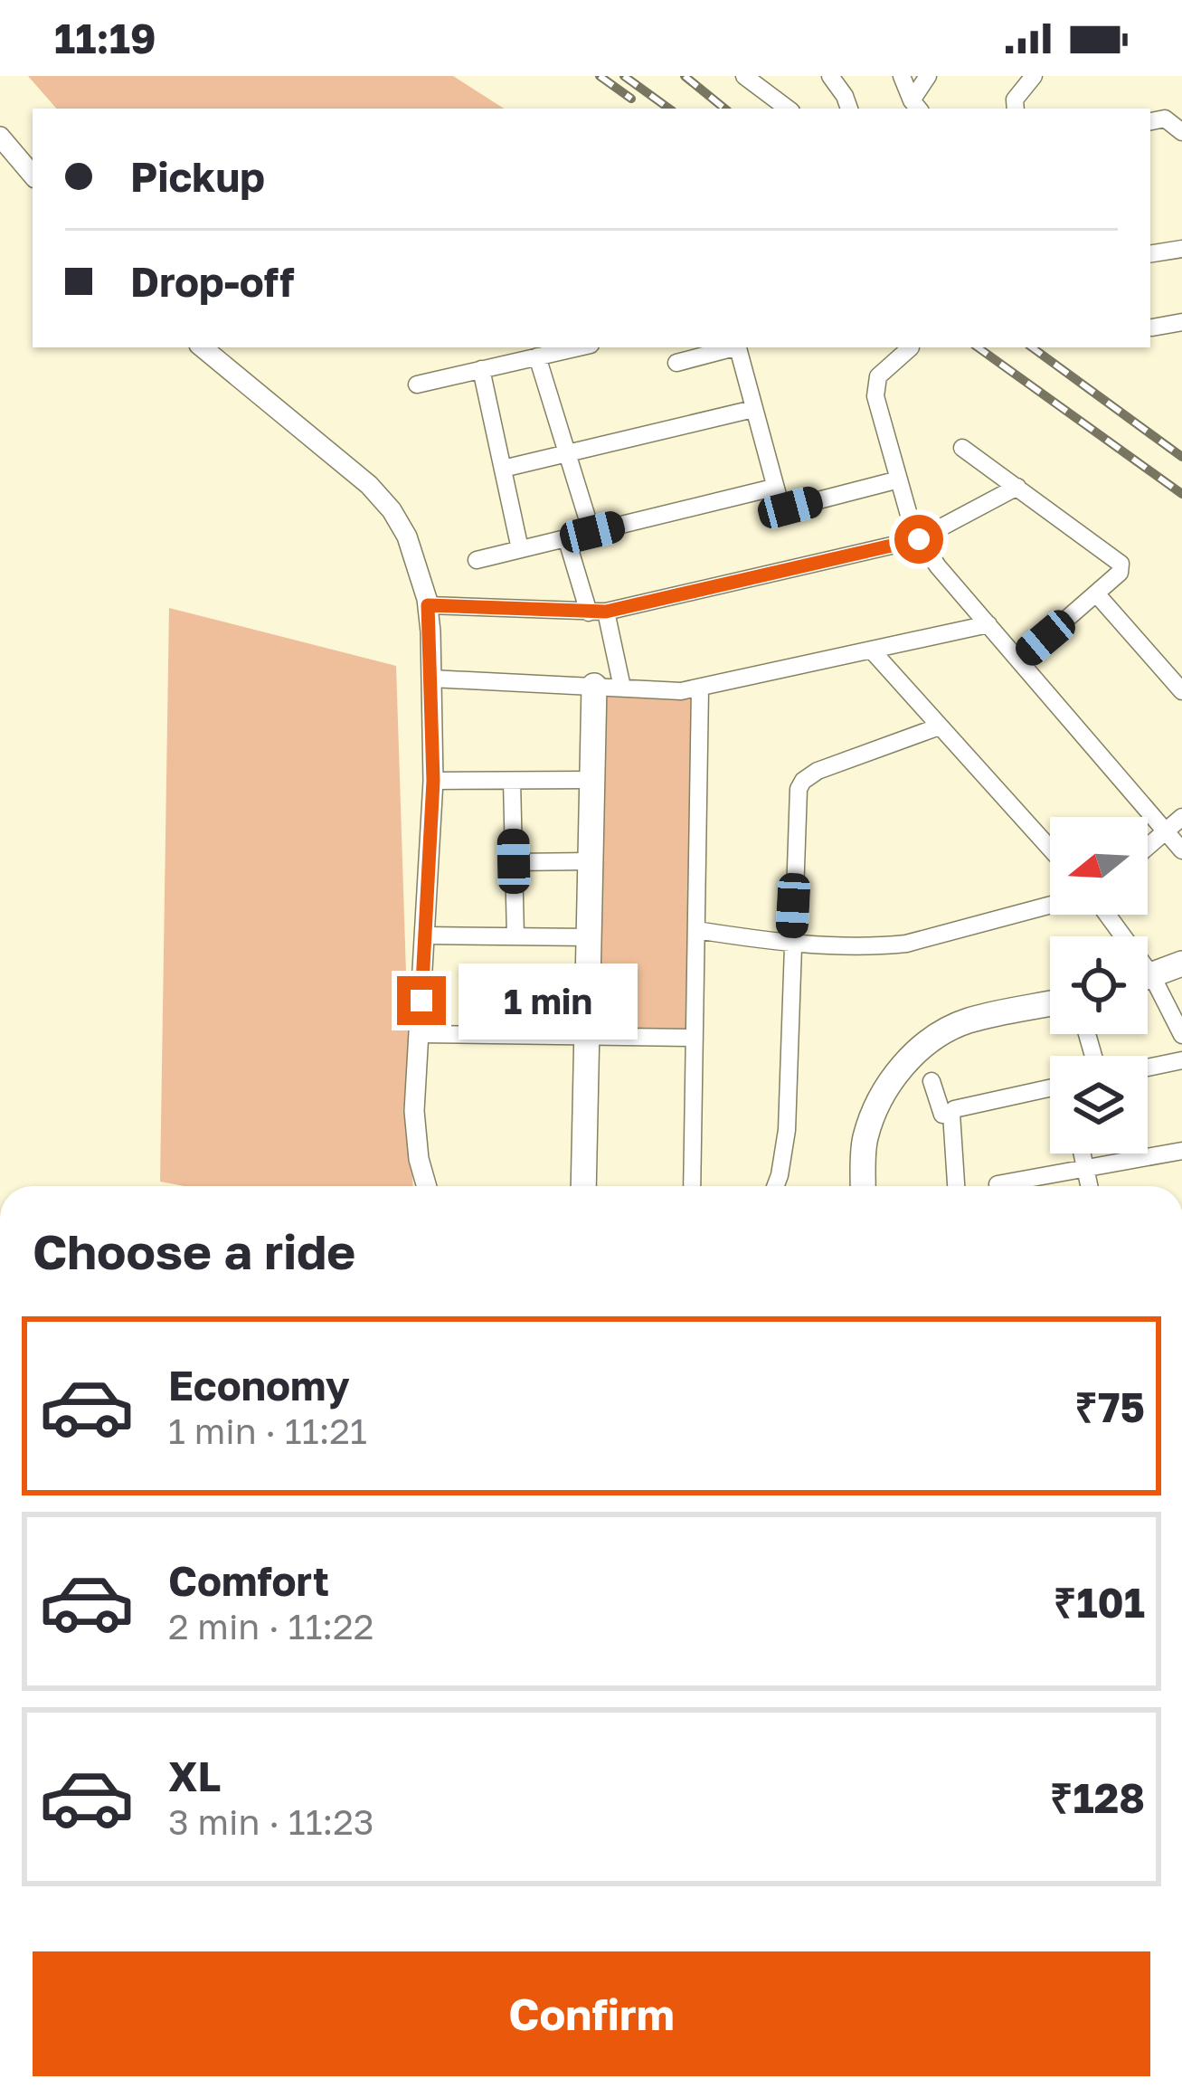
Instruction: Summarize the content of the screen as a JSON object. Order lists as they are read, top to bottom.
{
  "north": "left",
  "page": {
    "status": "11:19",
    "banner": ["Pickup", "Drop-off"],
    "bubble": "1 min",
    "heading": "Choose a ride",
    "list": [
      {
        "name": "Economy",
        "note": "1 min · 11:21",
        "value": "₹75"
      },
      {
        "name": "Comfort",
        "note": "2 min · 11:22",
        "value": "₹101"
      },
      {
        "name": "XL",
        "note": "3 min · 11:23",
        "value": "₹128"
      }
    ],
    "buttons": "Confirm"
  }
}
